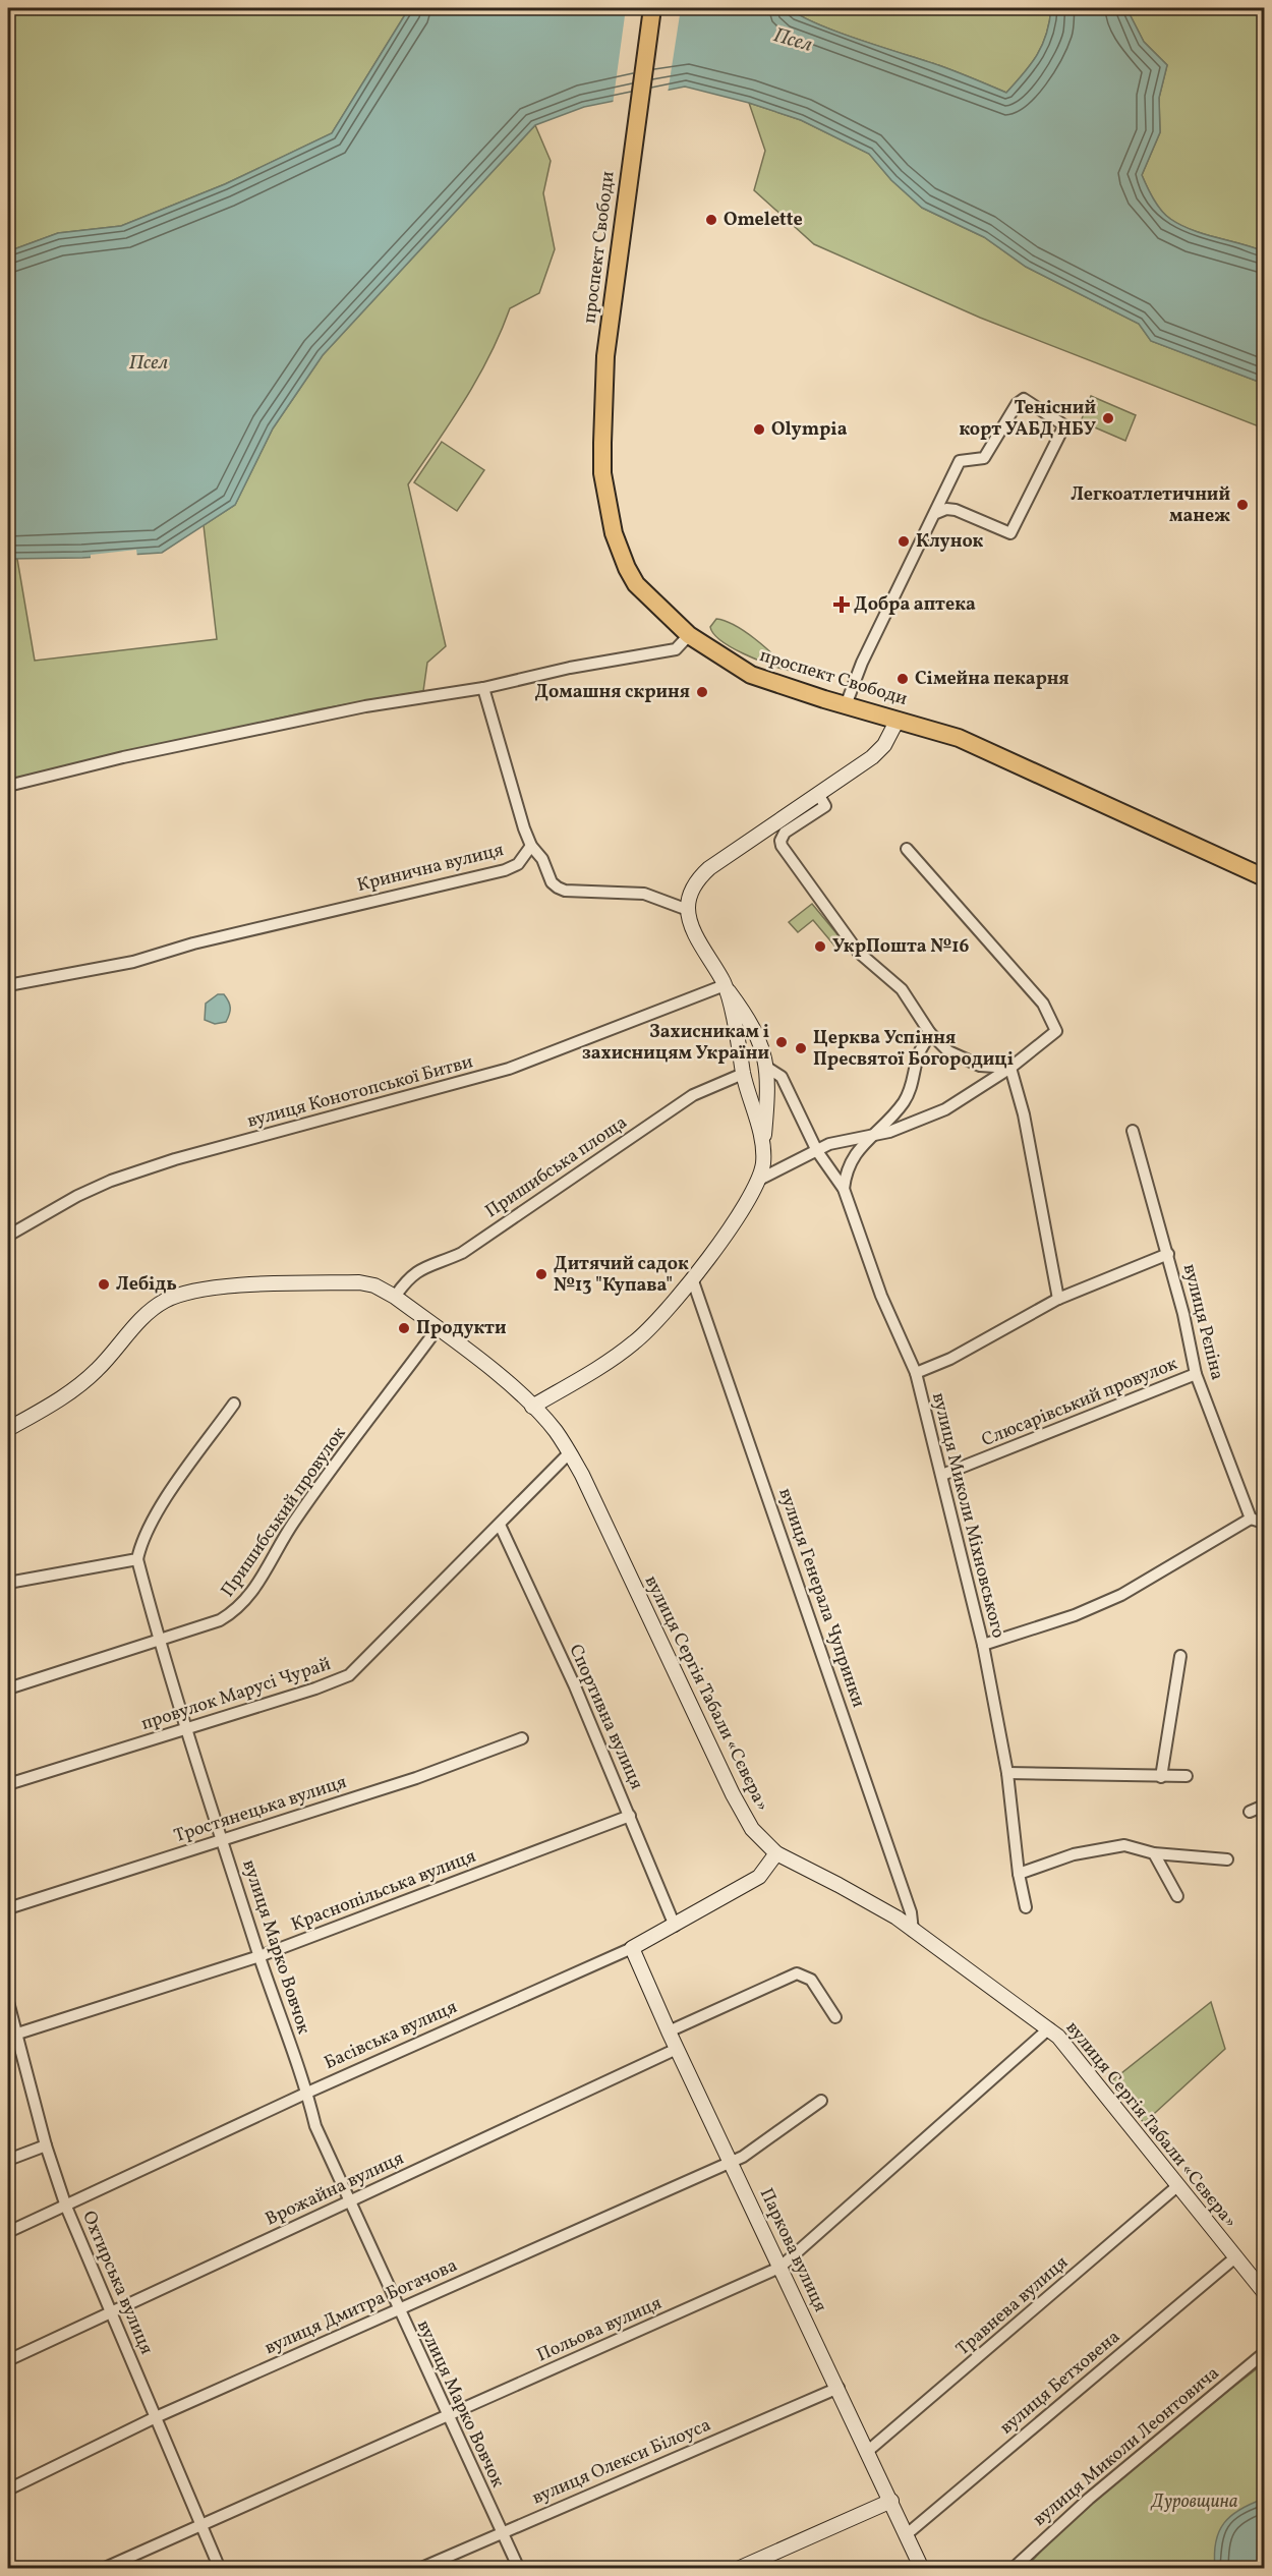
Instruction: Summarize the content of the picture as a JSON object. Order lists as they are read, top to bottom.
{
  "streets": {
    "main road": ["проспект Свободи"],
    "street": [
      "Кринична вулиця",
      "вулиця Конотопської Битви",
      "Пришибська площа",
      "вулиця Рєпіна",
      "Слюсарівський провулок",
      "Пришибський провулок",
      "вулиця Миколи Міхновського",
      "вулиця Генерала Чупринки",
      "вулиця Сергія Табали «Сєвєра»",
      "провулок Марусі Чурай",
      "Спортивна вулиця",
      "Тростянецька вулиця",
      "Краснопільська вулиця",
      "вулиця Марко Вовчок",
      "Басівська вулиця",
      "Врожайна вулиця",
      "Паркова вулиця",
      "Охтирська вулиця",
      "Травнева вулиця",
      "вулиця Дмитра Богачова",
      "Польова вулиця",
      "вулиця Бетховена",
      "вулиця Миколи Леонтовича",
      "вулиця Олекси Білоуса"
    ]
  },
  "crossings": [
    ["Пришибська площа", "вулиця Сергія Табали «Сєвєра»"],
    ["вулиця Рєпіна", "Слюсарівський провулок"],
    ["Слюсарівський провулок", "вулиця Миколи Міхновського"],
    ["Пришибський провулок", "вулиця Сергія Табали «Сєвєра»"],
    ["Пришибський провулок", "вулиця Марко Вовчок"],
    ["вулиця Генерала Чупринки", "вулиця Сергія Табали «Сєвєра»"],
    ["вулиця Сергія Табали «Сєвєра»", "провулок Марусі Чурай"],
    ["вулиця Сергія Табали «Сєвєра»", "Басівська вулиця"],
    ["вулиця Сергія Табали «Сєвєра»", "Травнева вулиця"],
    ["вулиця Сергія Табали «Сєвєра»", "Польова вулиця"],
    ["вулиця Сергія Табали «Сєвєра»", "вулиця Бетховена"],
    ["провулок Марусі Чурай", "Спортивна вулиця"],
    ["провулок Марусі Чурай", "вулиця Марко Вовчок"],
    ["Спортивна вулиця", "Краснопільська вулиця"],
    ["Спортивна вулиця", "Басівська вулиця"],
    ["Тростянецька вулиця", "вулиця Марко Вовчок"],
    ["Краснопільська вулиця", "вулиця Марко Вовчок"],
    ["Краснопільська вулиця", "Охтирська вулиця"],
    ["вулиця Марко Вовчок", "Басівська вулиця"],
    ["вулиця Марко Вовчок", "Врожайна вулиця"],
    ["вулиця Марко Вовчок", "вулиця Дмитра Богачова"],
    ["вулиця Марко Вовчок", "Польова вулиця"],
    ["вулиця Марко Вовчок", "вулиця Олекси Білоуса"],
    ["Басівська вулиця", "Паркова вулиця"],
    ["Басівська вулиця", "Охтирська вулиця"],
    ["Врожайна вулиця", "Паркова вулиця"],
    ["Врожайна вулиця", "Охтирська вулиця"],
    ["Паркова вулиця", "Травнева вулиця"],
    ["Паркова вулиця", "вулиця Дмитра Богачова"],
    ["Паркова вулиця", "Польова вулиця"],
    ["Паркова вулиця", "вулиця Бетховена"],
    ["Паркова вулиця", "вулиця Олекси Білоуса"],
    ["Охтирська вулиця", "вулиця Дмитра Богачова"],
    ["Охтирська вулиця", "Польова вулиця"]
  ],
  "water": ["Псел"],
  "parks": ["Дуровщина"],
  "places": {
    "other": [
      "Omelette",
      "Тенісний корт УАБД НБУ",
      "Olympia",
      "Легкоатлетичний манеж",
      "Клунок",
      "Сімейна пекарня",
      "Домашня скриня",
      "УкрПошта №16",
      "Захисникам і захисницям України",
      "Церква Успіння Пресвятої Богородиці",
      "Дитячий садок №13 \"Купава\"",
      "Лебідь",
      "Продукти"
    ],
    "health": ["Добра аптека"]
  }
}
